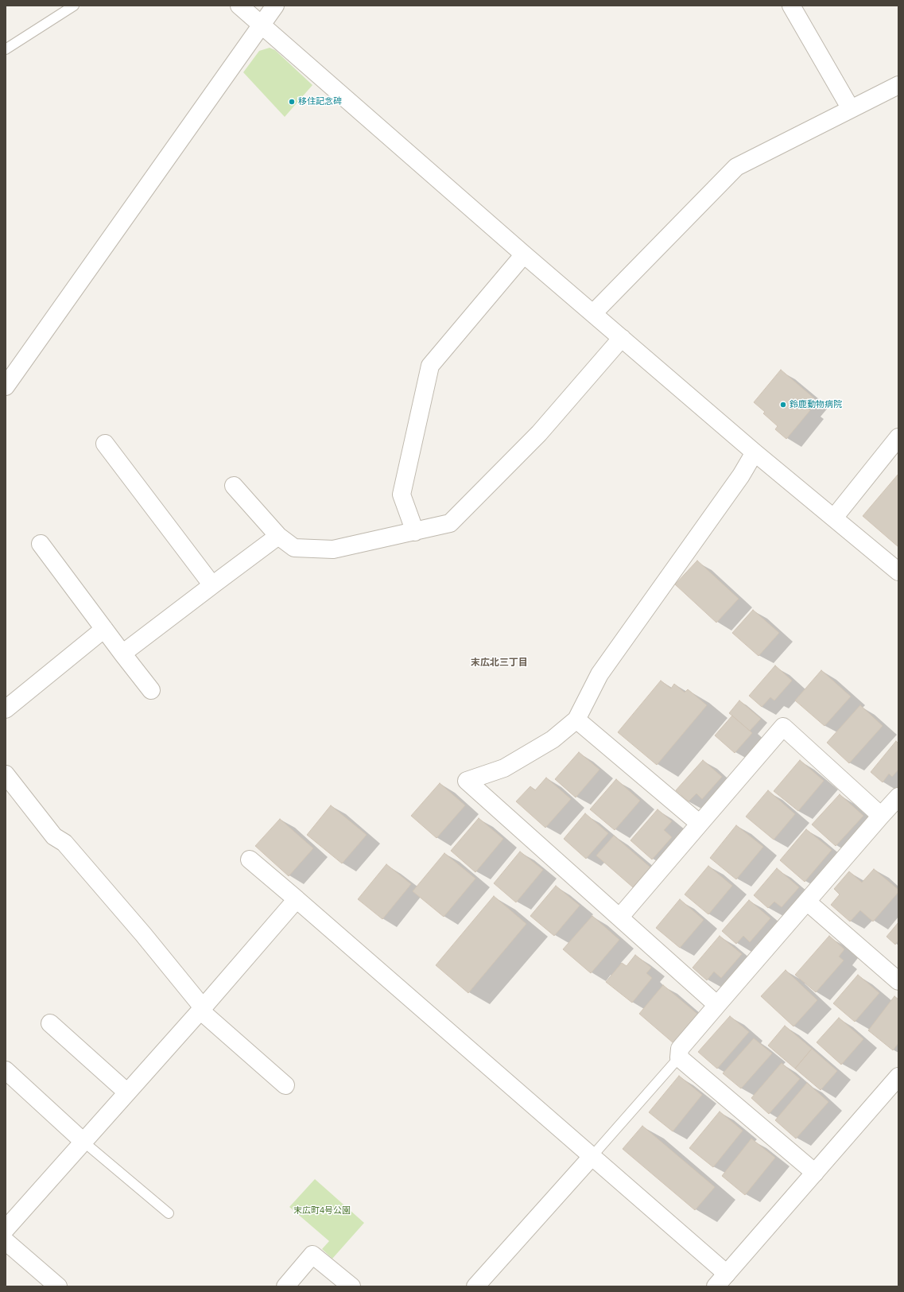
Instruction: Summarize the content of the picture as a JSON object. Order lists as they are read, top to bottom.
{
  "districts": ["末広北三丁目"],
  "parks": ["末広町4号公園"],
  "places": ["移住記念碑", "鈴鹿動物病院"]
}
